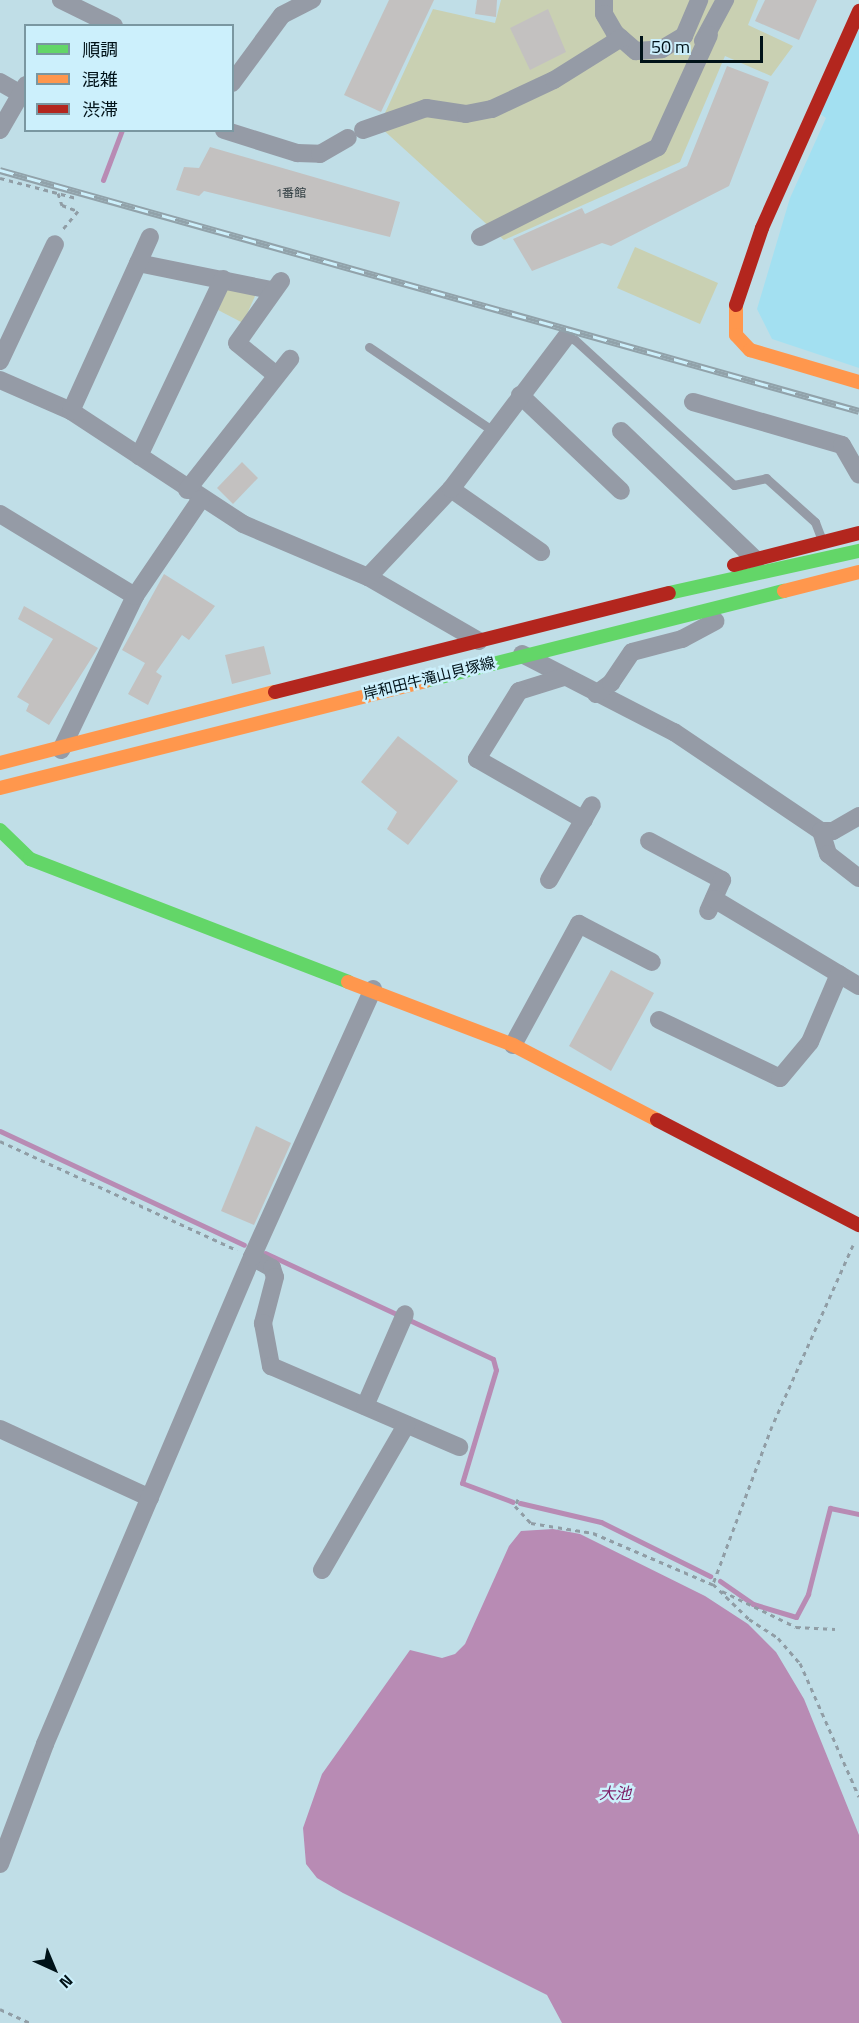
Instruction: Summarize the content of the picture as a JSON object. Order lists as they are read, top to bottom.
{
  "streets": {
    "street": ["岸和田牛滝山貝塚線"]
  },
  "water": ["大池"],
  "house_numbers": ["1番館"],
  "legend": ["順調", "混雑", "渋滞"],
  "scale_bar": "50 m",
  "north": "bottom right"
}
